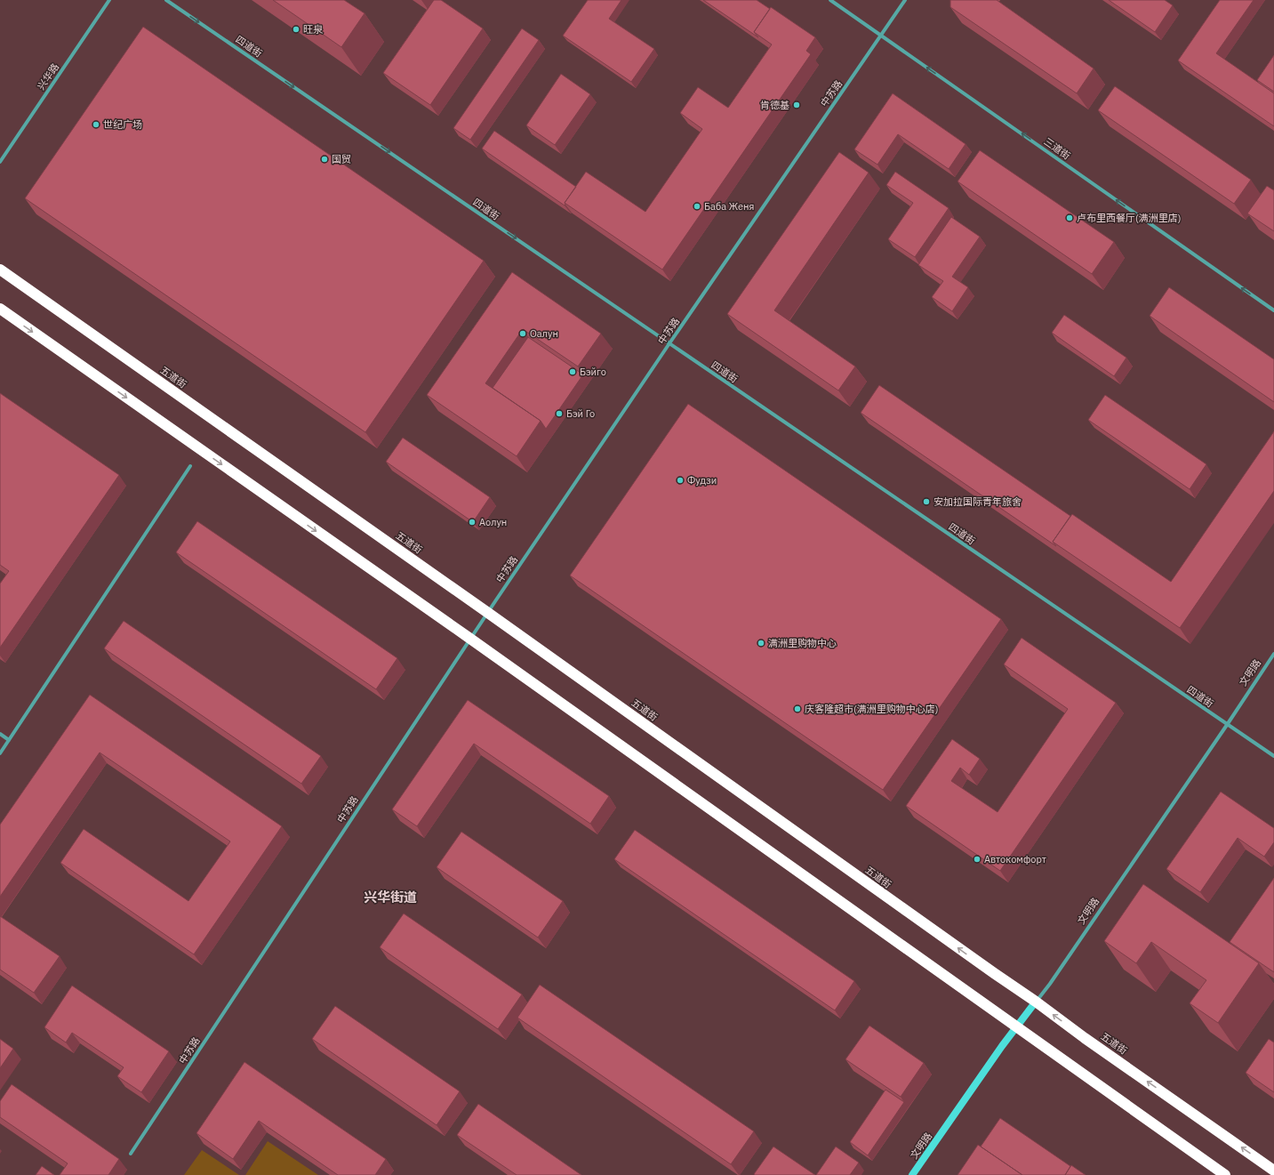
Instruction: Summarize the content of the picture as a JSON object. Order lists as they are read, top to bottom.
{
  "streets": {
    "highway": ["五道街"],
    "street": [
      "四道街",
      "兴华路",
      "中苏路",
      "三道街",
      "文明路"
    ]
  },
  "crossings": [
    ["四道街", "中苏路"],
    ["四道街", "文明路"],
    ["中苏路", "三道街"],
    ["中苏路", "五道街"],
    ["五道街", "文明路"]
  ],
  "one_way": ["四道街", "三道街"],
  "districts": ["兴华街道"],
  "places": [
    "旺泉",
    "肯德基",
    "世纪广场",
    "国贸",
    "Баба Женя",
    "卢布里西餐厅(满洲里店)",
    "Оалун",
    "Бэйго",
    "Бэй Го",
    "Фудзи",
    "安加拉国际青年旅舍",
    "Аолун",
    "满洲里购物中心",
    "庆客隆超市(满洲里购物中心店)",
    "Автокомфорт"
  ]
}
